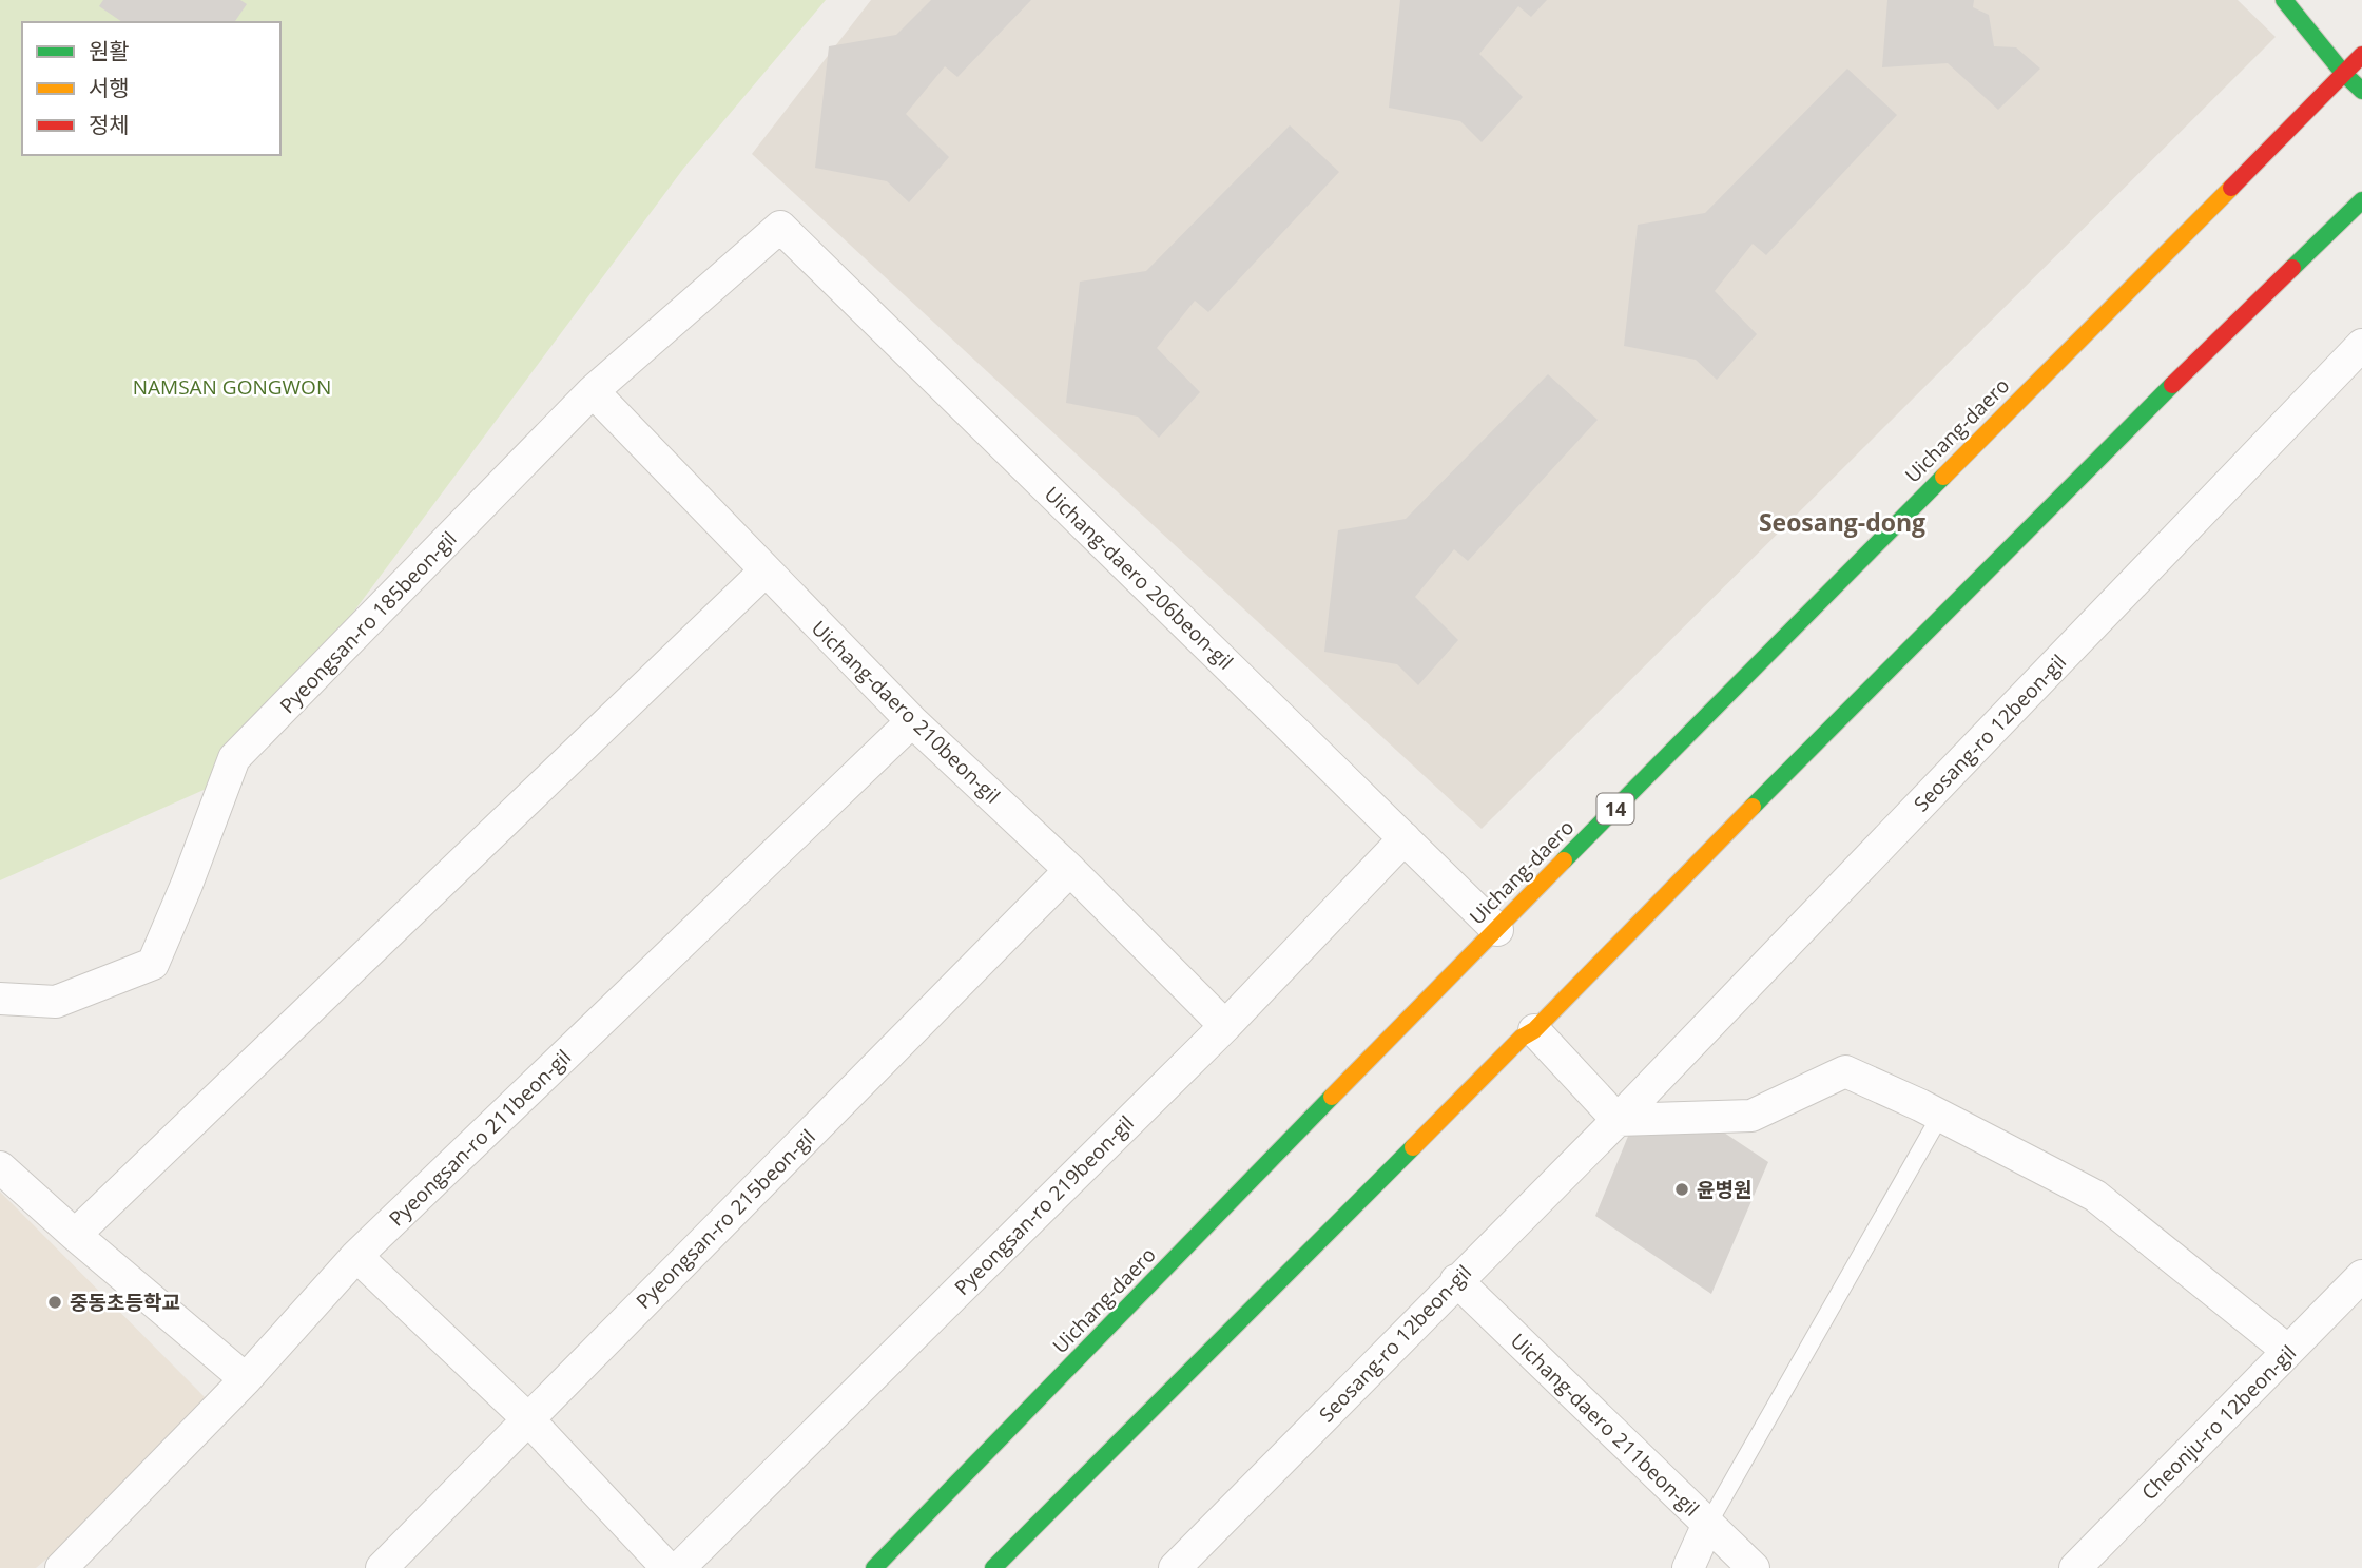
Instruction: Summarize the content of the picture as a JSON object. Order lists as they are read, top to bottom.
{
  "streets": {
    "main road": ["Uichang-daero", "14"],
    "street": [
      "Uichang-daero 206beon-gil",
      "Pyeongsan-ro 185beon-gil",
      "Uichang-daero 210beon-gil",
      "Seosang-ro 12beon-gil",
      "Pyeongsan-ro 211beon-gil",
      "Pyeongsan-ro 219beon-gil",
      "Pyeongsan-ro 215beon-gil",
      "Cheonju-ro 12beon-gil",
      "Uichang-daero 211beon-gil"
    ]
  },
  "crossings": [
    ["Uichang-daero", "Uichang-daero 206beon-gil"],
    ["Uichang-daero 206beon-gil", "Pyeongsan-ro 185beon-gil"],
    ["Uichang-daero 206beon-gil", "Pyeongsan-ro 219beon-gil"],
    ["Pyeongsan-ro 185beon-gil", "Uichang-daero 210beon-gil"],
    ["Uichang-daero 210beon-gil", "Pyeongsan-ro 211beon-gil"],
    ["Uichang-daero 210beon-gil", "Pyeongsan-ro 219beon-gil"],
    ["Uichang-daero 210beon-gil", "Pyeongsan-ro 215beon-gil"],
    ["Seosang-ro 12beon-gil", "Uichang-daero 211beon-gil"]
  ],
  "districts": ["Seosang-dong"],
  "parks": ["NAMSAN GONGWON"],
  "places": ["윤병원", "중동초등학교"],
  "legend": ["원활", "서행", "정체"]
}
